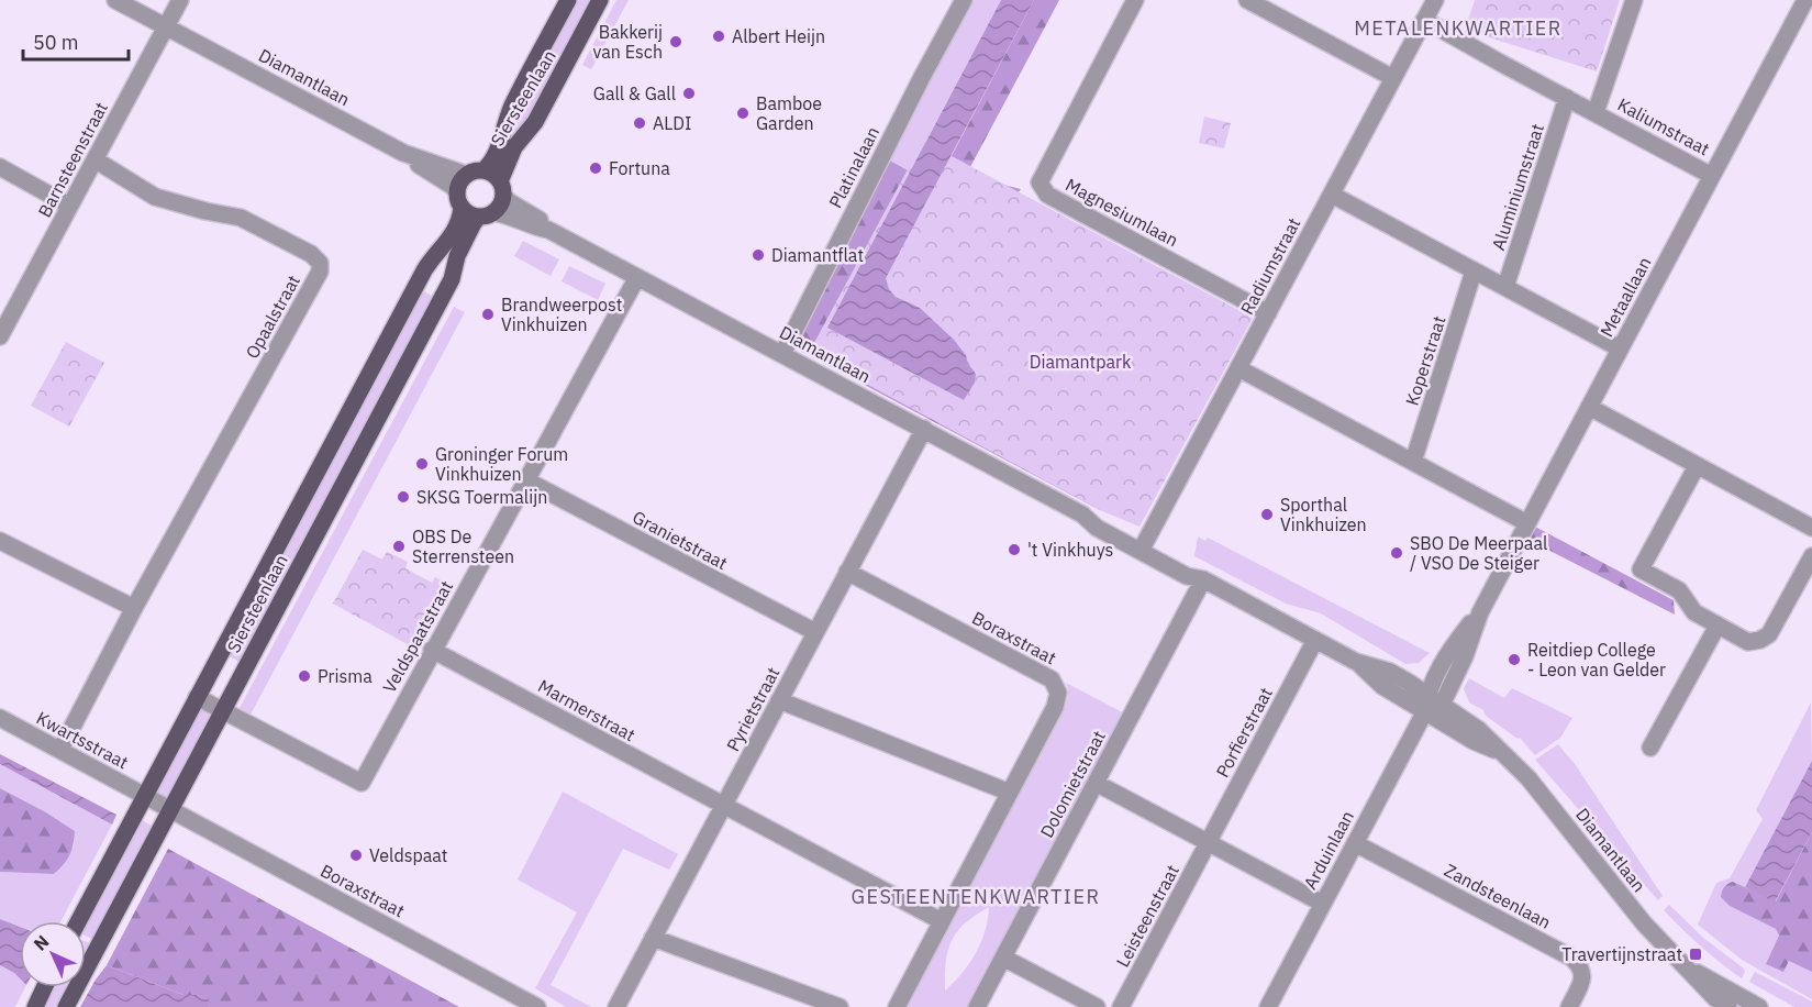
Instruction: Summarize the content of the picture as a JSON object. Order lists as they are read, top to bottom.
{
  "streets": {
    "main road": ["Siersteenlaan"],
    "street": [
      "Diamantlaan",
      "Kaliumstraat",
      "Barnsteenstraat",
      "Platinalaan",
      "Aluminiumstraat",
      "Magnesiumlaan",
      "Radiumstraat",
      "Metaallaan",
      "Opaalstraat",
      "Koperstraat",
      "Granietstraat",
      "Veldspaatstraat",
      "Boraxstraat",
      "Pyrietstraat",
      "Marmerstraat",
      "Porfierstraat",
      "Kwartsstraat",
      "Dolomietstraat",
      "Arduinlaan",
      "Zandsteenlaan",
      "Leisteenstraat"
    ]
  },
  "crossings": [
    ["Diamantlaan", "Siersteenlaan"],
    ["Diamantlaan", "Barnsteenstraat"],
    ["Diamantlaan", "Platinalaan"],
    ["Diamantlaan", "Radiumstraat"],
    ["Diamantlaan", "Metaallaan"],
    ["Diamantlaan", "Veldspaatstraat"],
    ["Diamantlaan", "Pyrietstraat"],
    ["Diamantlaan", "Porfierstraat"],
    ["Diamantlaan", "Dolomietstraat"],
    ["Diamantlaan", "Arduinlaan"],
    ["Siersteenlaan", "Veldspaatstraat"],
    ["Siersteenlaan", "Boraxstraat"],
    ["Siersteenlaan", "Kwartsstraat"],
    ["Kaliumstraat", "Aluminiumstraat"],
    ["Kaliumstraat", "Radiumstraat"],
    ["Kaliumstraat", "Metaallaan"],
    ["Barnsteenstraat", "Opaalstraat"],
    ["Magnesiumlaan", "Radiumstraat"],
    ["Metaallaan", "Arduinlaan"],
    ["Opaalstraat", "Kwartsstraat"],
    ["Granietstraat", "Veldspaatstraat"],
    ["Granietstraat", "Pyrietstraat"],
    ["Veldspaatstraat", "Marmerstraat"],
    ["Boraxstraat", "Pyrietstraat"],
    ["Boraxstraat", "Kwartsstraat"],
    ["Pyrietstraat", "Marmerstraat"],
    ["Porfierstraat", "Leisteenstraat"],
    ["Arduinlaan", "Zandsteenlaan"]
  ],
  "districts": ["METALENKWARTIER", "GESTEENTENKWARTIER"],
  "parks": ["Diamantpark"],
  "places": {
    "other": [
      "Albert Heijn",
      "Bakkerij van Esch",
      "Gall & Gall",
      "Bamboe Garden",
      "ALDI",
      "Fortuna",
      "Diamantflat",
      "Brandweerpost Vinkhuizen",
      "Groninger Forum Vinkhuizen",
      "SKSG Toermalijn",
      "Sporthal Vinkhuizen",
      "OBS De Sterrensteen",
      "'t Vinkhuys",
      "SBO De Meerpaal / VSO De Steiger",
      "Reitdiep College - Leon van Gelder",
      "Prisma",
      "Veldspaat"
    ],
    "transit": ["Travertijnstraat"]
  },
  "scale_bar": "50 m",
  "north": "top left"
}
